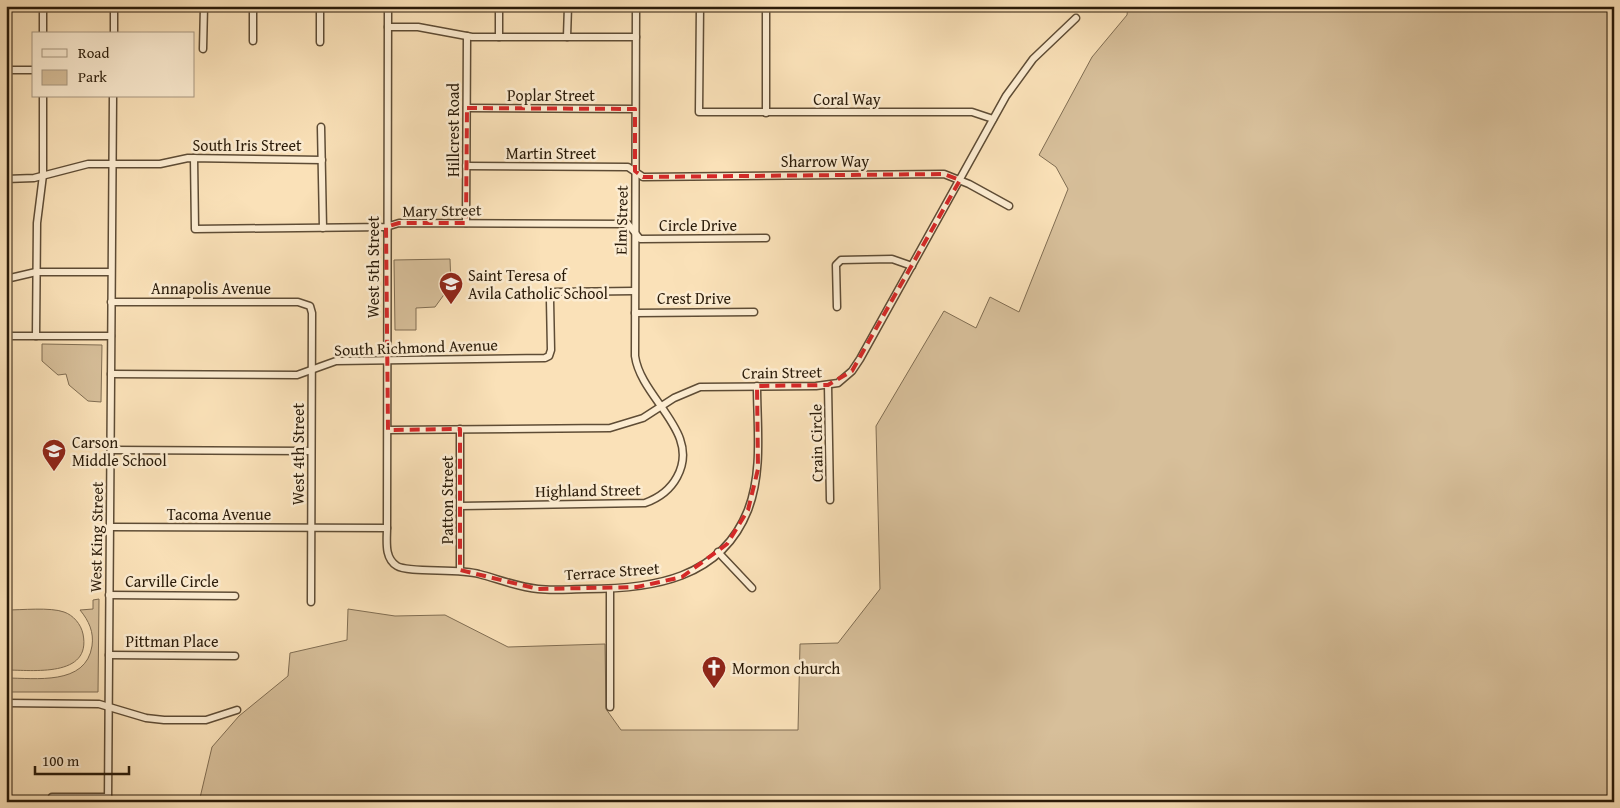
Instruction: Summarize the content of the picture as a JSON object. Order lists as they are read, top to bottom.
{
  "streets": {
    "street": [
      "Poplar Street",
      "Coral Way",
      "Hillcrest Road",
      "South Iris Street",
      "Martin Street",
      "Sharrow Way",
      "Mary Street",
      "Elm Street",
      "Circle Drive",
      "West 5th Street",
      "Annapolis Avenue",
      "Crest Drive",
      "South Richmond Avenue",
      "Crain Street",
      "Crain Circle",
      "West 4th Street",
      "Highland Street",
      "Patton Street",
      "Tacoma Avenue",
      "West King Street",
      "Terrace Street",
      "Carville Circle",
      "Pittman Place"
    ]
  },
  "crossings": [
    ["Poplar Street", "Hillcrest Road"],
    ["Poplar Street", "Elm Street"],
    ["Coral Way", "Crain Street"],
    ["Hillcrest Road", "Martin Street"],
    ["Hillcrest Road", "Mary Street"],
    ["South Iris Street", "Mary Street"],
    ["South Iris Street", "West King Street"],
    ["Martin Street", "Sharrow Way"],
    ["Martin Street", "Elm Street"],
    ["Sharrow Way", "Elm Street"],
    ["Sharrow Way", "Crain Street"],
    ["Mary Street", "Elm Street"],
    ["Mary Street", "Circle Drive"],
    ["Mary Street", "West 5th Street"],
    ["Elm Street", "Circle Drive"],
    ["Elm Street", "Crest Drive"],
    ["Elm Street", "South Richmond Avenue"],
    ["Elm Street", "Crain Street"],
    ["Elm Street", "Highland Street"],
    ["West 5th Street", "South Richmond Avenue"],
    ["West 5th Street", "Crain Street"],
    ["West 5th Street", "Tacoma Avenue"],
    ["West 5th Street", "Terrace Street"],
    ["Annapolis Avenue", "West 4th Street"],
    ["Annapolis Avenue", "West King Street"],
    ["South Richmond Avenue", "West 4th Street"],
    ["South Richmond Avenue", "West King Street"],
    ["Crain Street", "Crain Circle"],
    ["Crain Street", "Patton Street"],
    ["Crain Street", "Terrace Street"],
    ["West 4th Street", "Tacoma Avenue"],
    ["Highland Street", "Patton Street"],
    ["Patton Street", "Terrace Street"],
    ["Tacoma Avenue", "West King Street"],
    ["West King Street", "Carville Circle"],
    ["West King Street", "Pittman Place"]
  ],
  "places": {
    "school or university": ["Saint Teresa of Avila Catholic School", "Carson Middle School"],
    "church": ["Mormon church"]
  },
  "legend": ["Road", "Park"],
  "scale_bar": "100 m"
}
